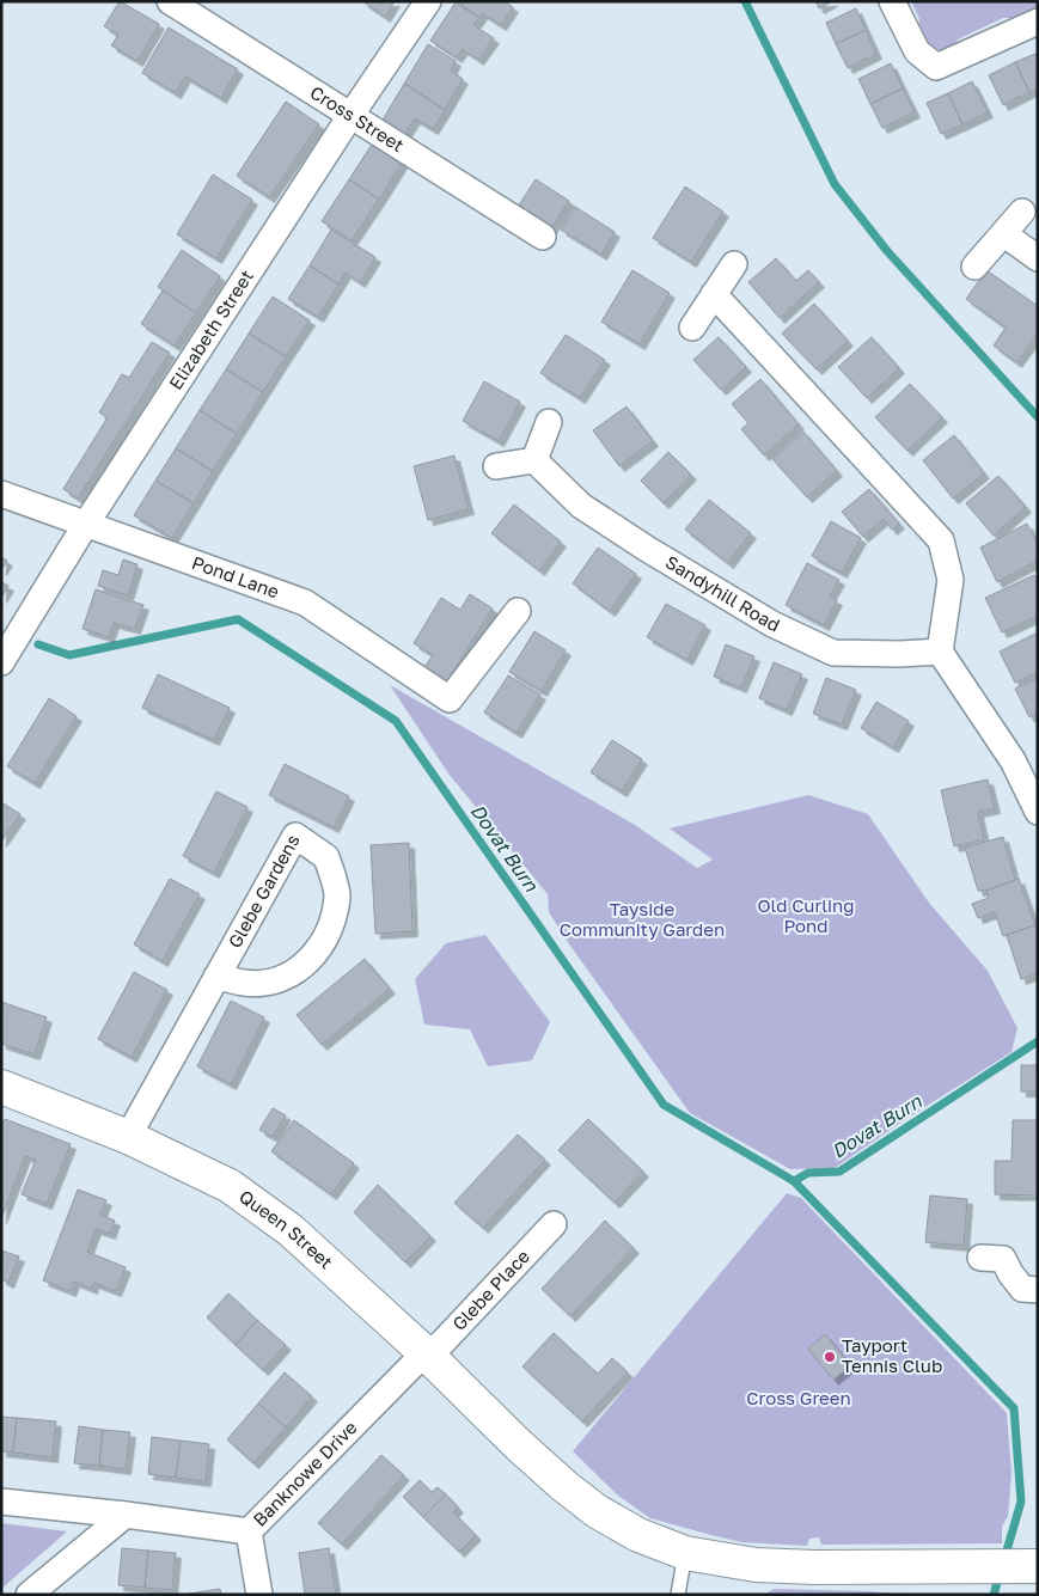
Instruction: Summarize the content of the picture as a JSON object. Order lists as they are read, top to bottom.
{
  "streets": {
    "main road": ["Queen Street"],
    "street": [
      "Cross Street",
      "Elizabeth Street",
      "Pond Lane",
      "Sandyhill Road",
      "Glebe Gardens",
      "Glebe Place",
      "Banknowe Drive"
    ]
  },
  "crossings": [
    ["Cross Street", "Elizabeth Street"],
    ["Elizabeth Street", "Pond Lane"],
    ["Glebe Gardens", "Queen Street"],
    ["Queen Street", "Glebe Place"],
    ["Queen Street", "Banknowe Drive"],
    ["Glebe Place", "Banknowe Drive"]
  ],
  "water": ["Dovat Burn"],
  "parks": ["Old Curling Pond", "Tayside Community Garden", "Cross Green"],
  "places": ["Tayport Tennis Club"]
}
